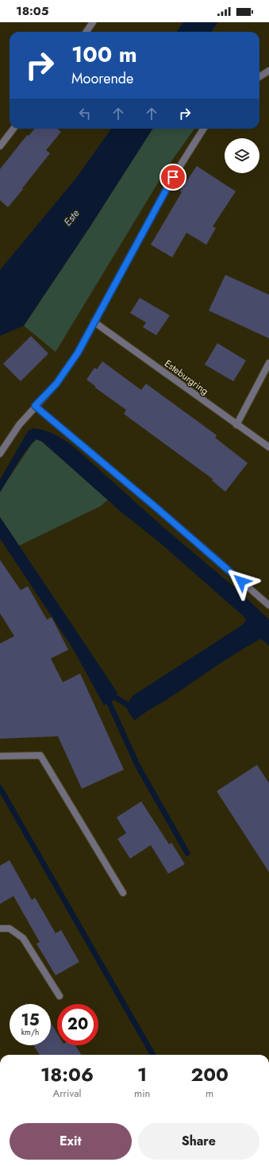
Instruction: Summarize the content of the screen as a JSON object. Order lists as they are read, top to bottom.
{
  "streets": {
    "street": ["Esteburgring"]
  },
  "water": ["Este"],
  "page": {
    "status": "18:05",
    "turn": ["100 m", "Moorende"],
    "speed": "15 km/h",
    "limit": "20",
    "eta": [
      "18:06",
      "Arrival",
      "1",
      "min",
      "200",
      "m"
    ],
    "buttons": ["Exit", "Share"]
  }
}
